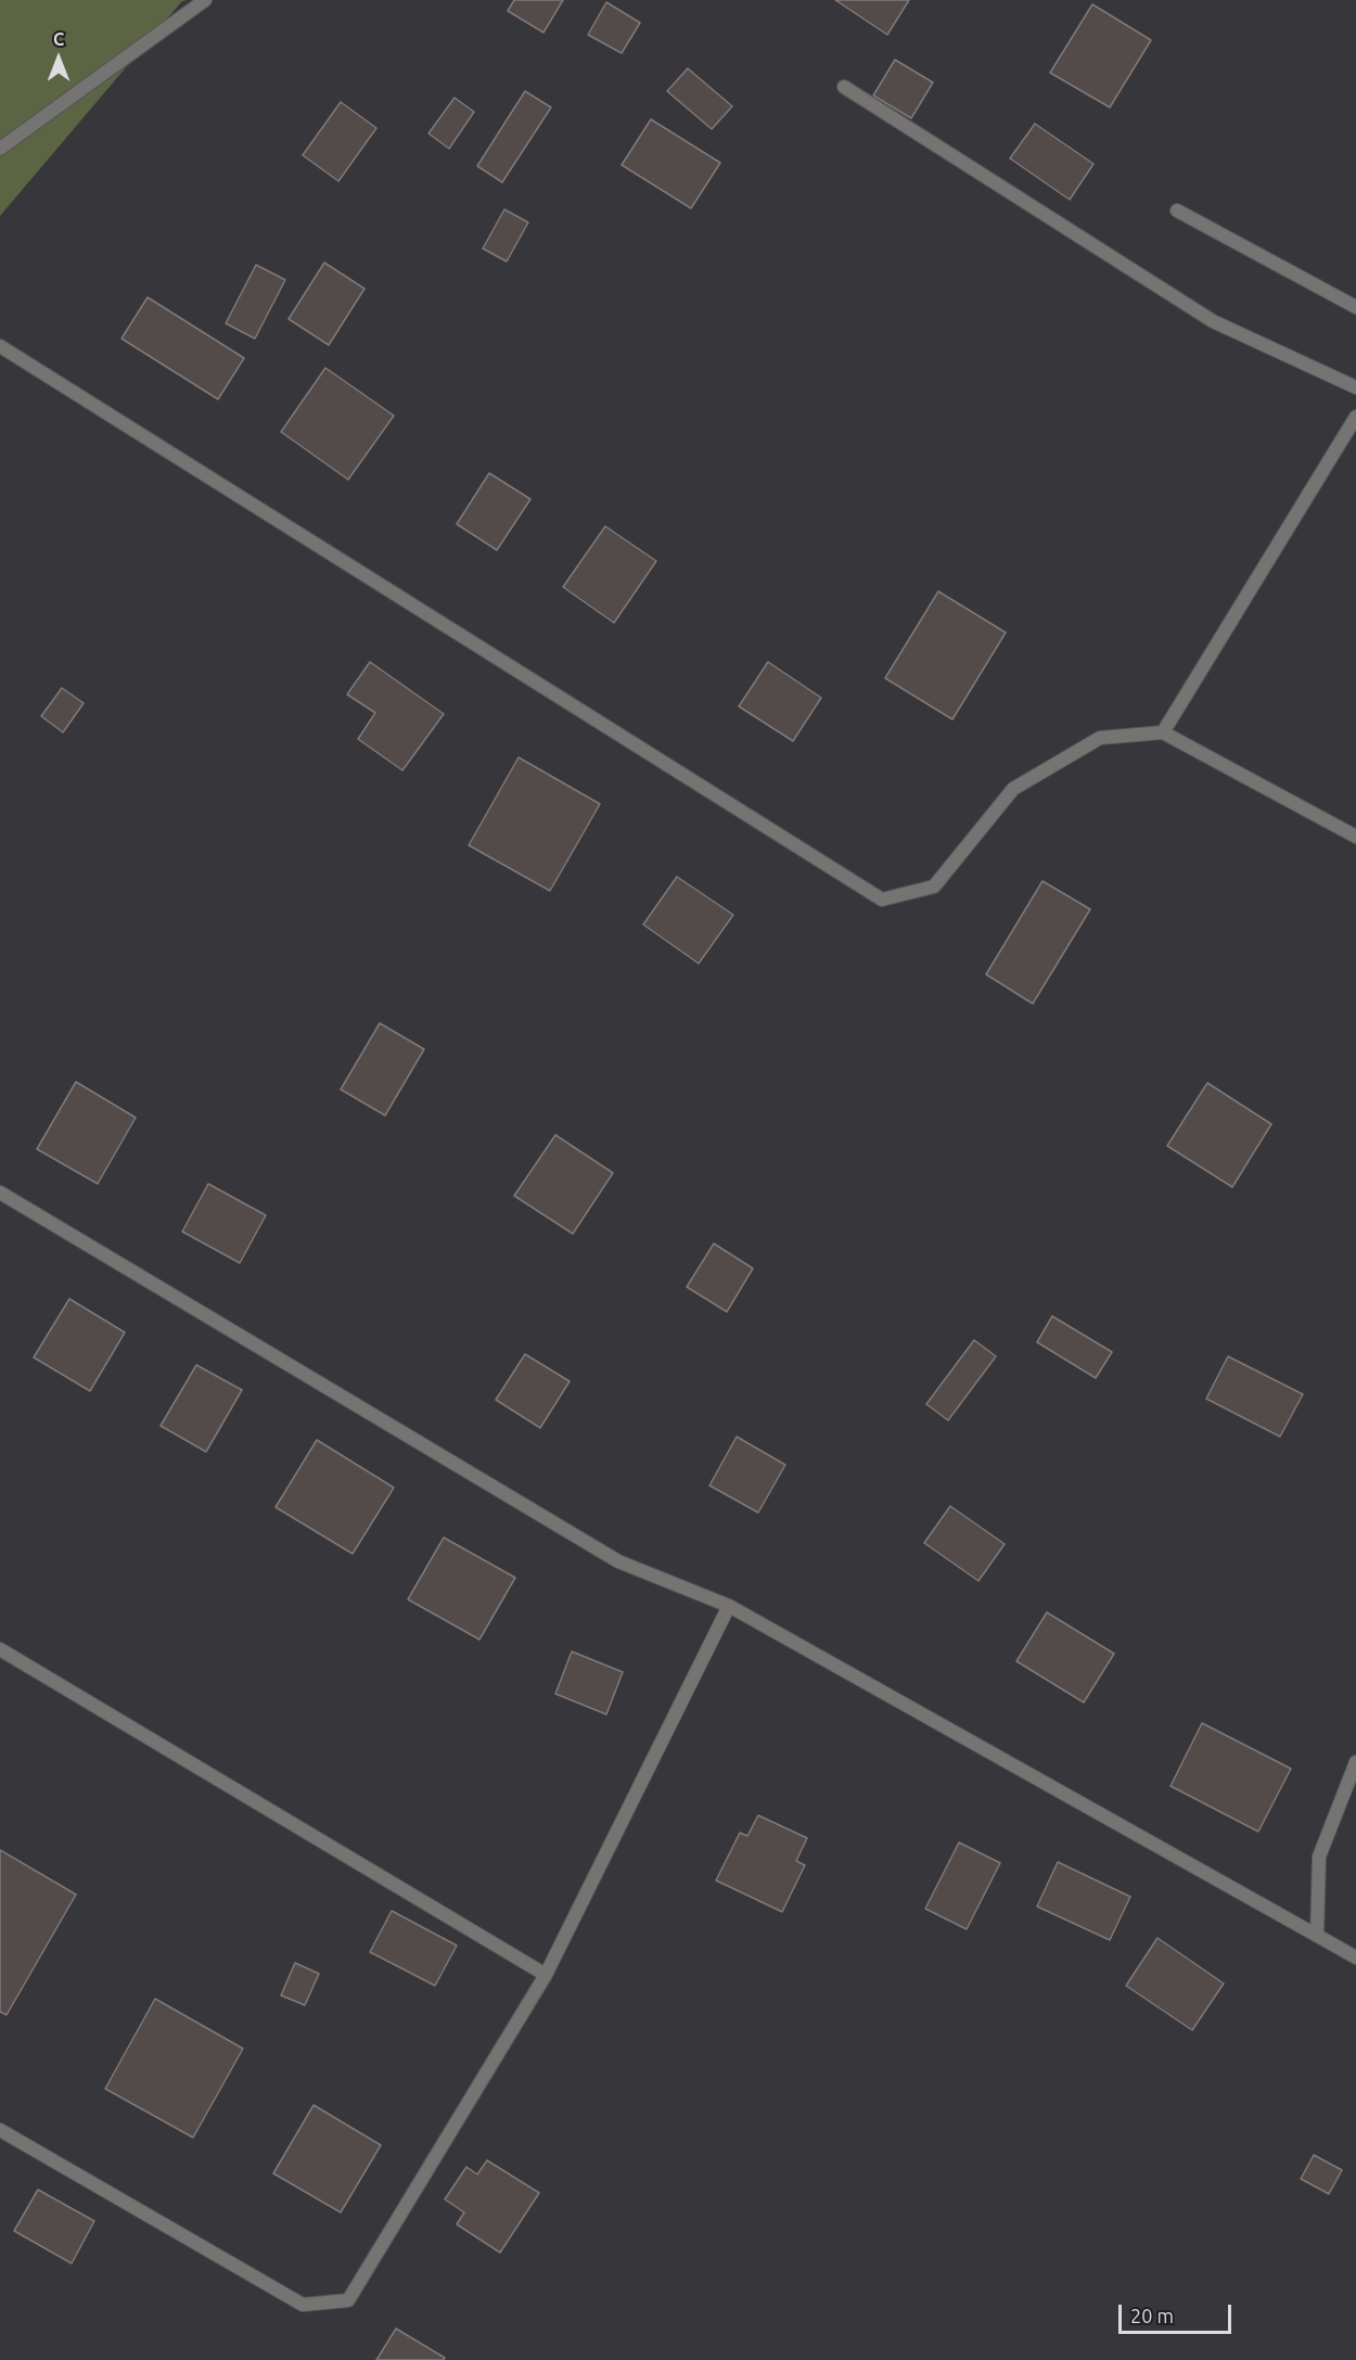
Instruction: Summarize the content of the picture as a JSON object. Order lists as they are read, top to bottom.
{
  "scale_bar": "20 m",
  "north": "top"
}
